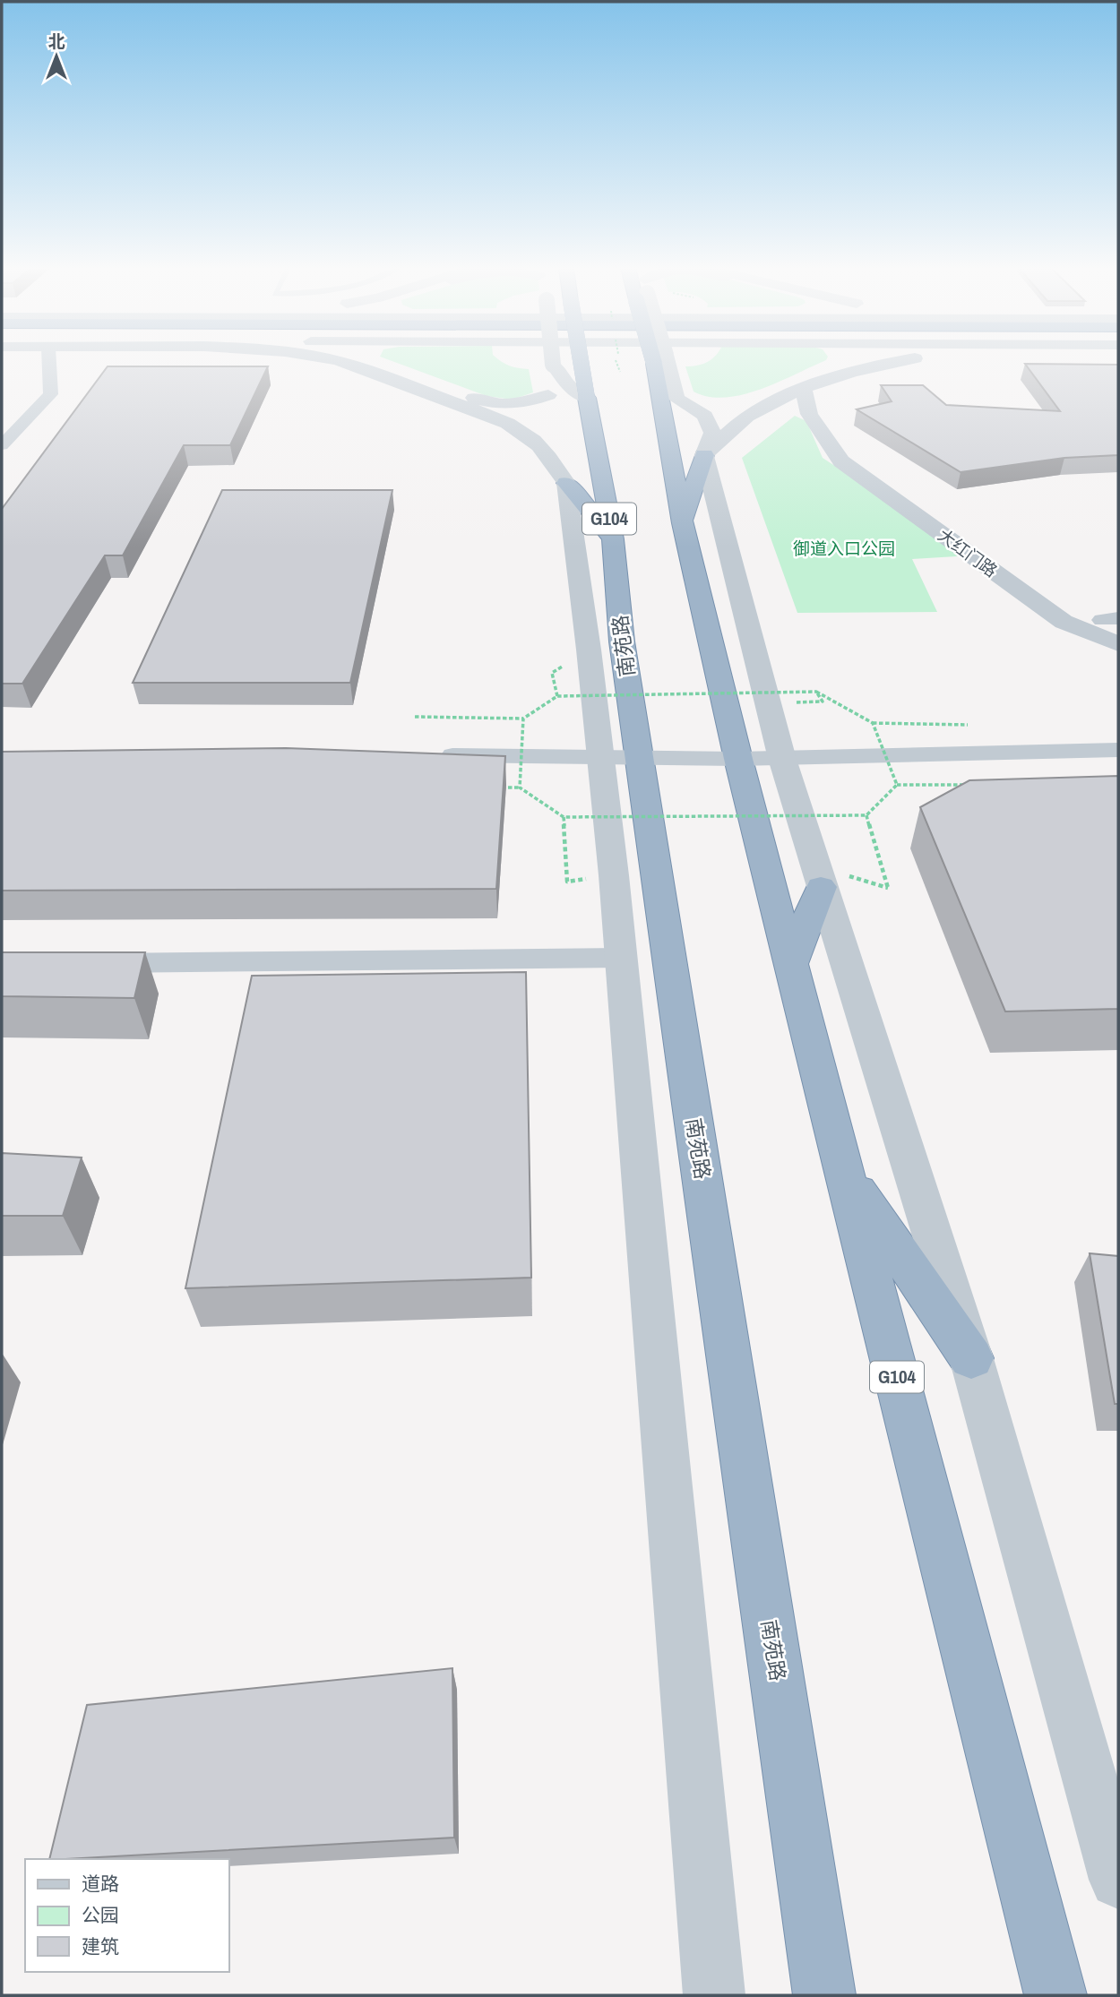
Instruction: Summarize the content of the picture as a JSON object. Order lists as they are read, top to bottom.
{
  "streets": {
    "highway": ["G104", "南苑路"],
    "street": ["大红门路"]
  },
  "parks": ["御道入口公园"],
  "legend": ["道路", "公园", "建筑"],
  "north": "top"
}
